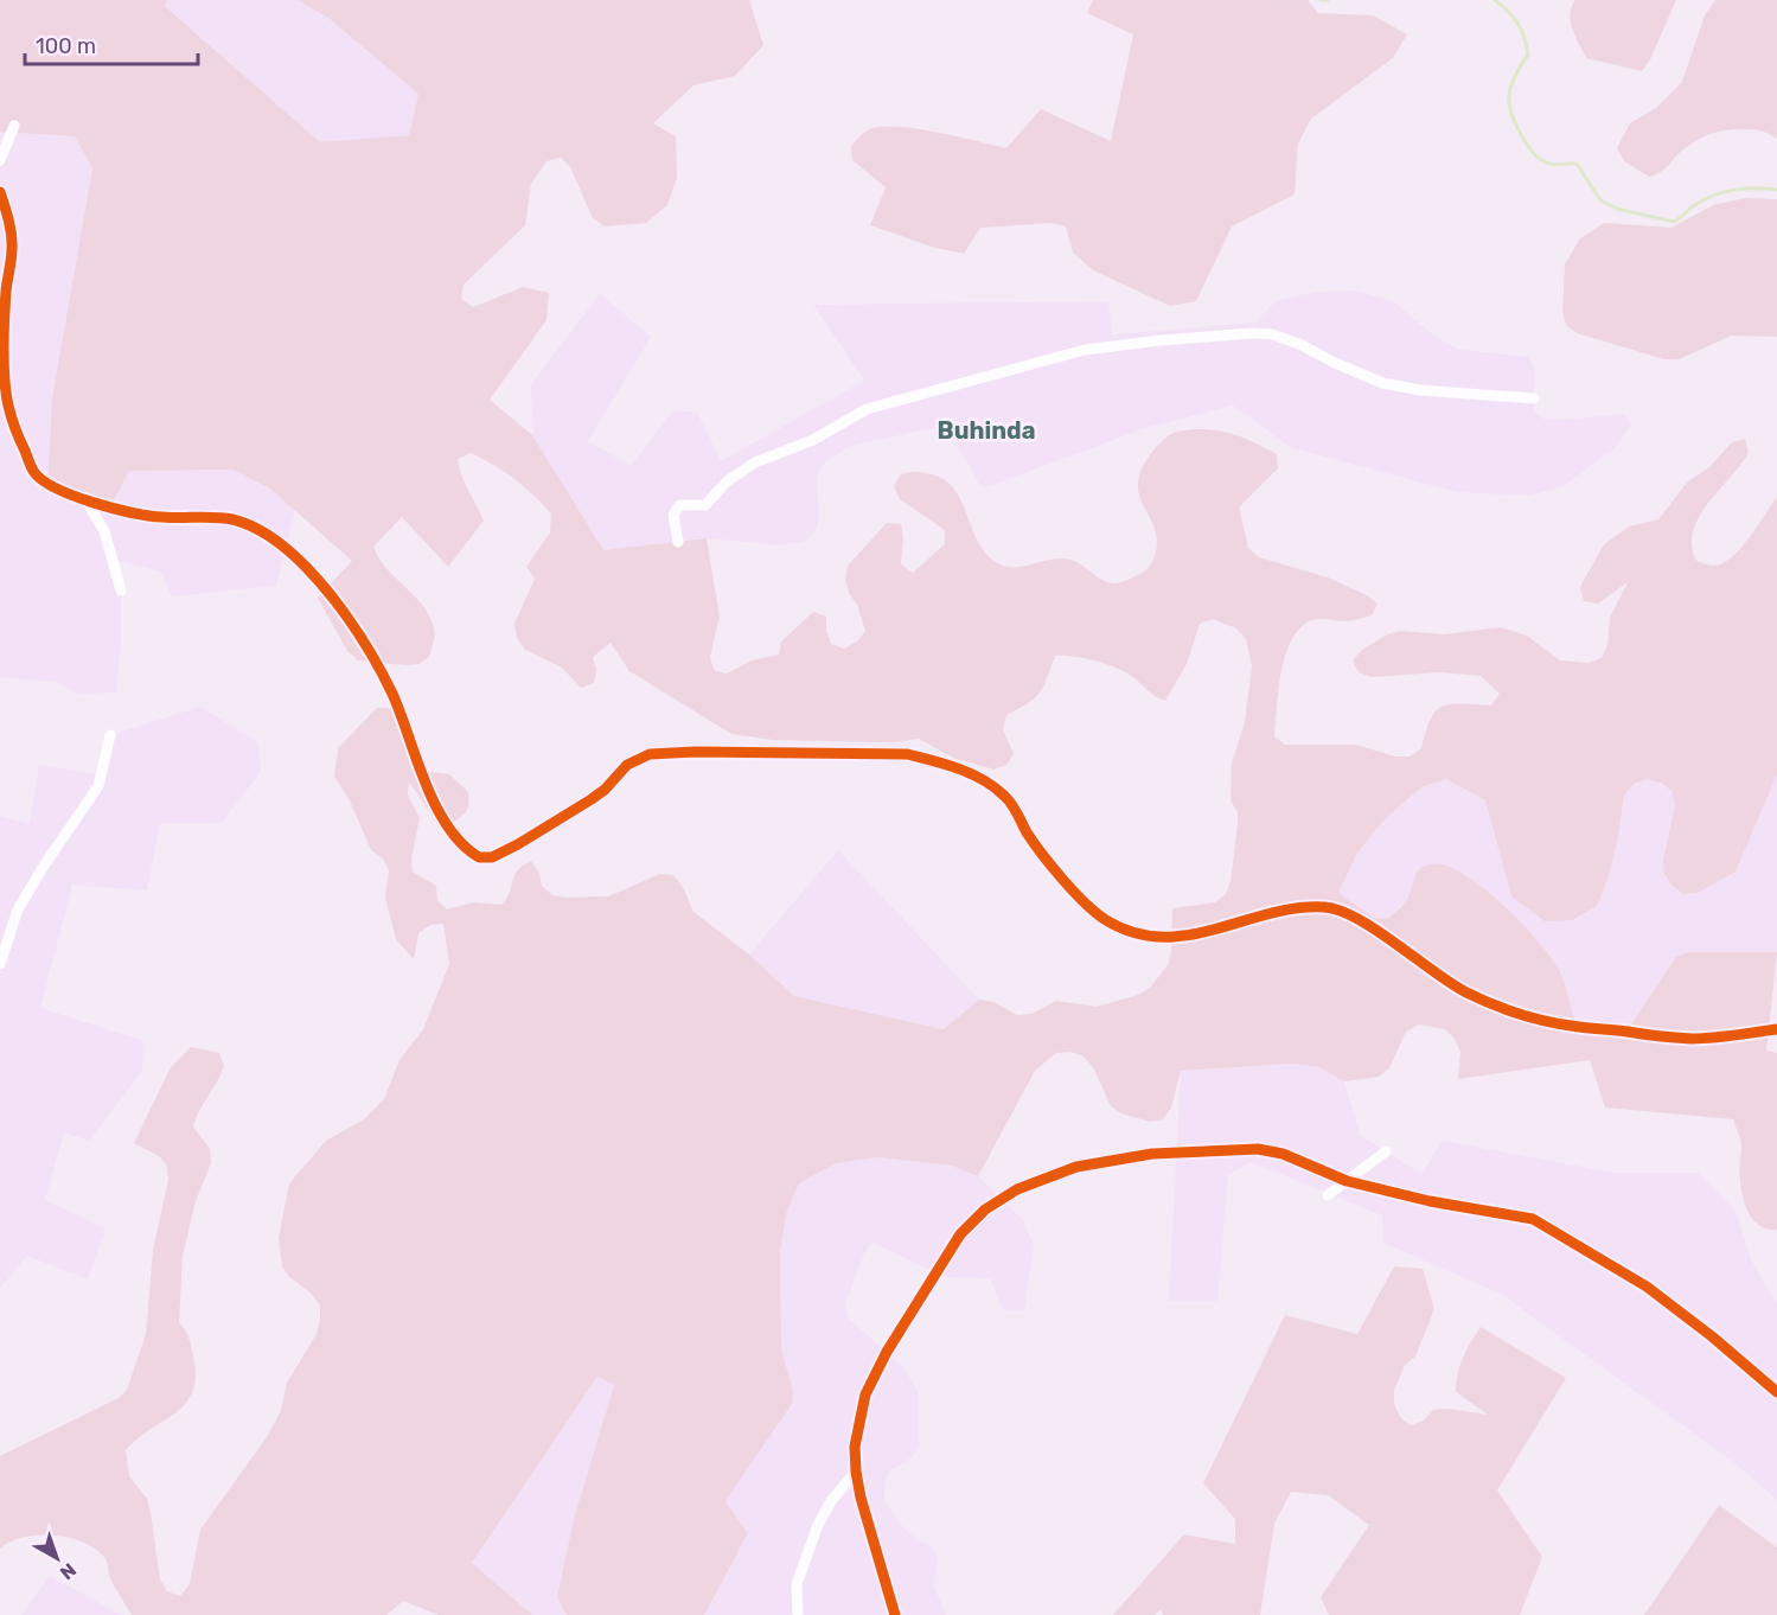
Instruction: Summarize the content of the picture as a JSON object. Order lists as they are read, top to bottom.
{
  "districts": ["Buhinda"],
  "scale_bar": "100 m",
  "north": "bottom right"
}
